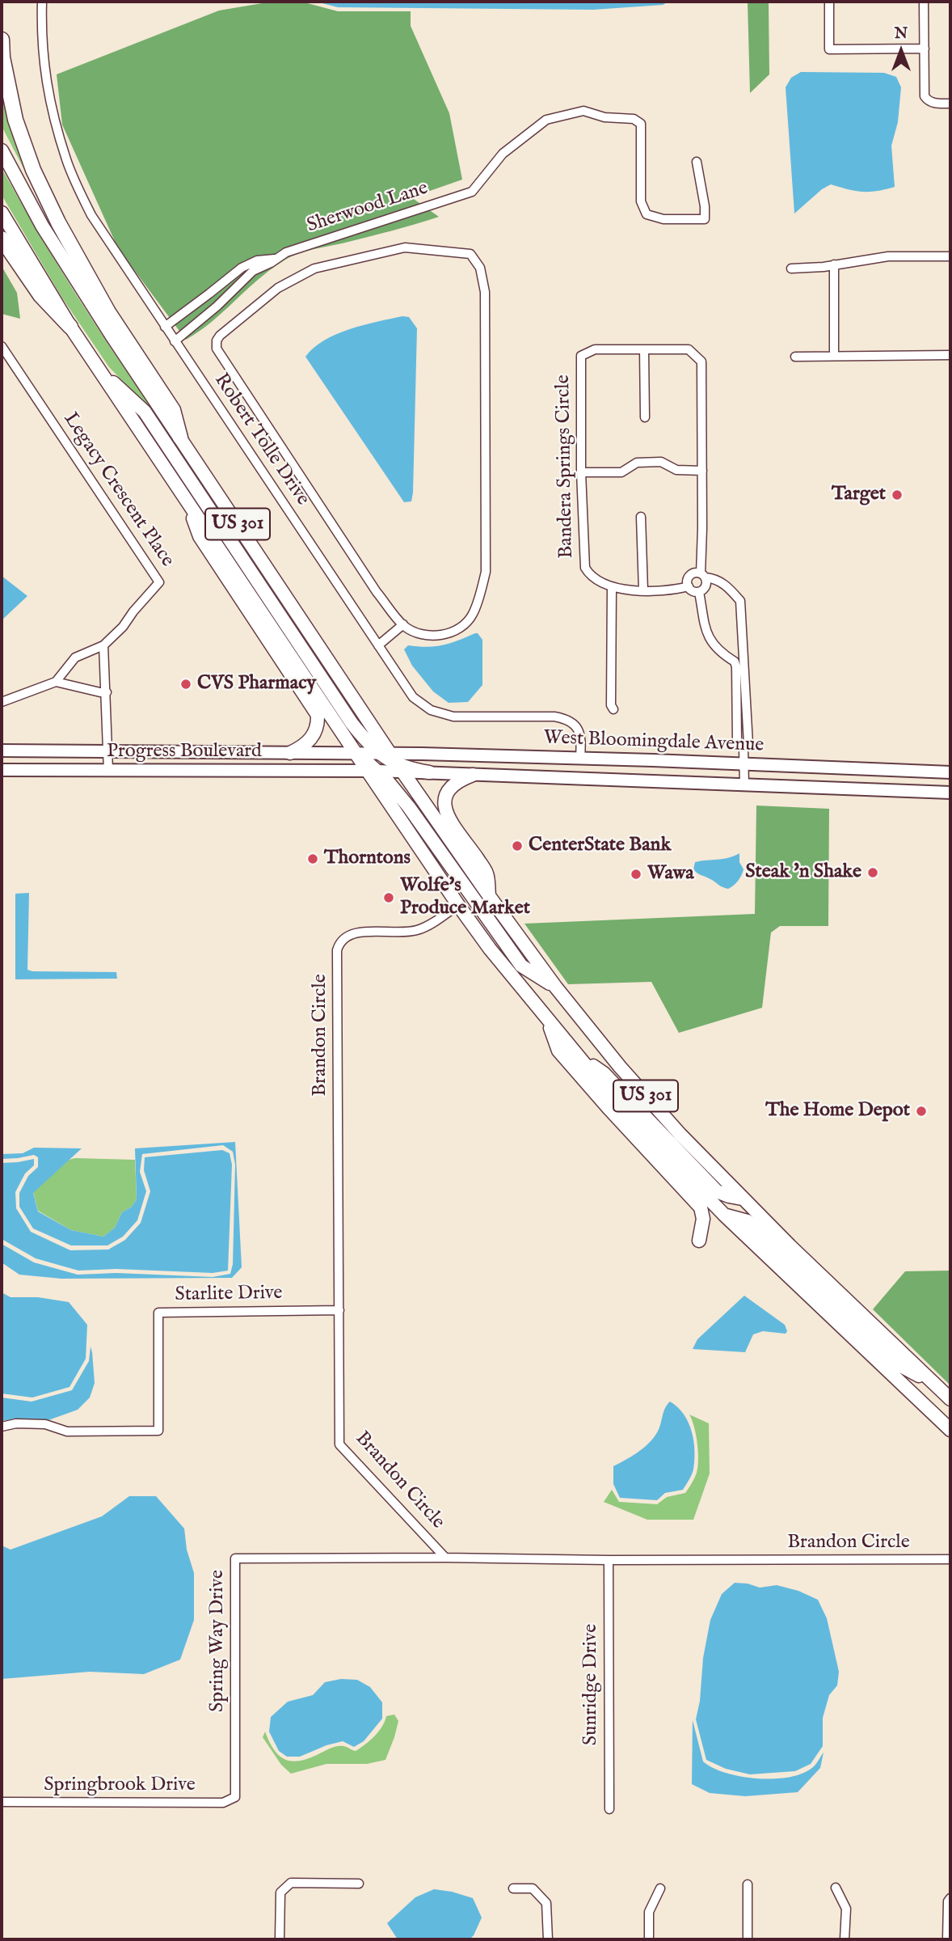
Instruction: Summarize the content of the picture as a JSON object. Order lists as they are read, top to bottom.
{
  "streets": {
    "main road": ["US 301", "West Bloomingdale Avenue", "Progress Boulevard"],
    "street": [
      "Sherwood Lane",
      "Robert Tolle Drive",
      "Bandera Springs Circle",
      "Legacy Crescent Place",
      "Brandon Circle",
      "Starlite Drive",
      "Spring Way Drive",
      "Sunridge Drive",
      "Springbrook Drive"
    ]
  },
  "crossings": [
    ["Sherwood Lane", "Robert Tolle Drive"],
    ["Robert Tolle Drive", "West Bloomingdale Avenue"],
    ["US 301", "West Bloomingdale Avenue"],
    ["US 301", "Progress Boulevard"],
    ["US 301", "Brandon Circle"],
    ["West Bloomingdale Avenue", "Progress Boulevard"],
    ["Brandon Circle", "Starlite Drive"],
    ["Brandon Circle", "Spring Way Drive"],
    ["Brandon Circle", "Sunridge Drive"],
    ["Spring Way Drive", "Springbrook Drive"]
  ],
  "places": [
    "Target",
    "CVS Pharmacy",
    "CenterState Bank",
    "Thorntons",
    "Steak 'n Shake",
    "Wawa",
    "Wolfe's Produce Market",
    "The Home Depot"
  ],
  "north": "top"
}
